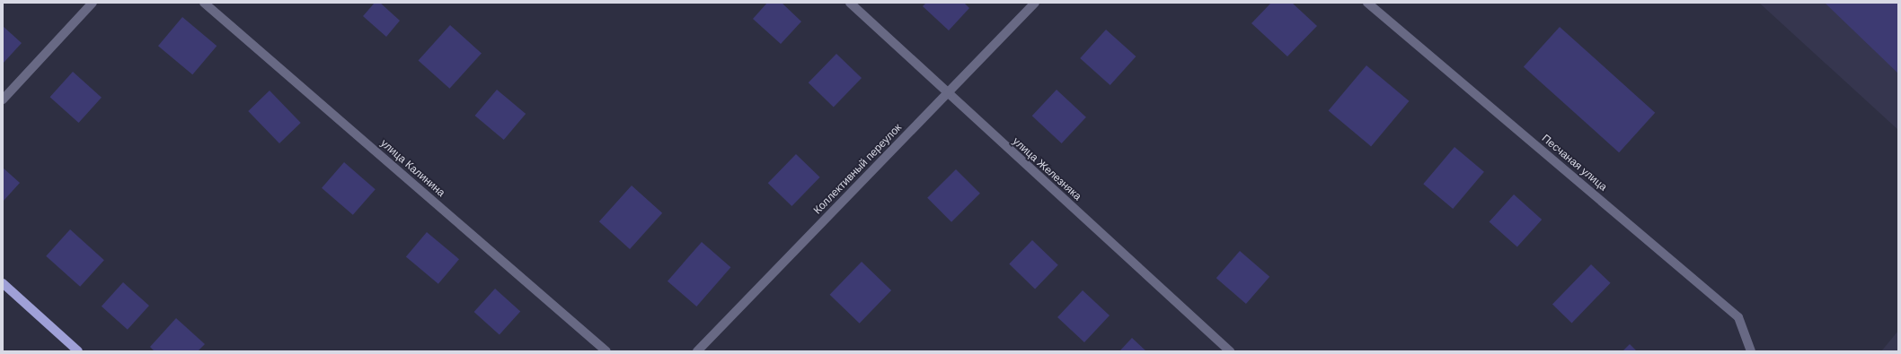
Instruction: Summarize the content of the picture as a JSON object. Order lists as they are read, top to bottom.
{
  "streets": {
    "street": [
      "Песчаная улица",
      "улица Калинина",
      "Коллективный переулок",
      "улица Железняка"
    ]
  },
  "crossings": [
    ["Коллективный переулок", "улица Железняка"]
  ]
}
